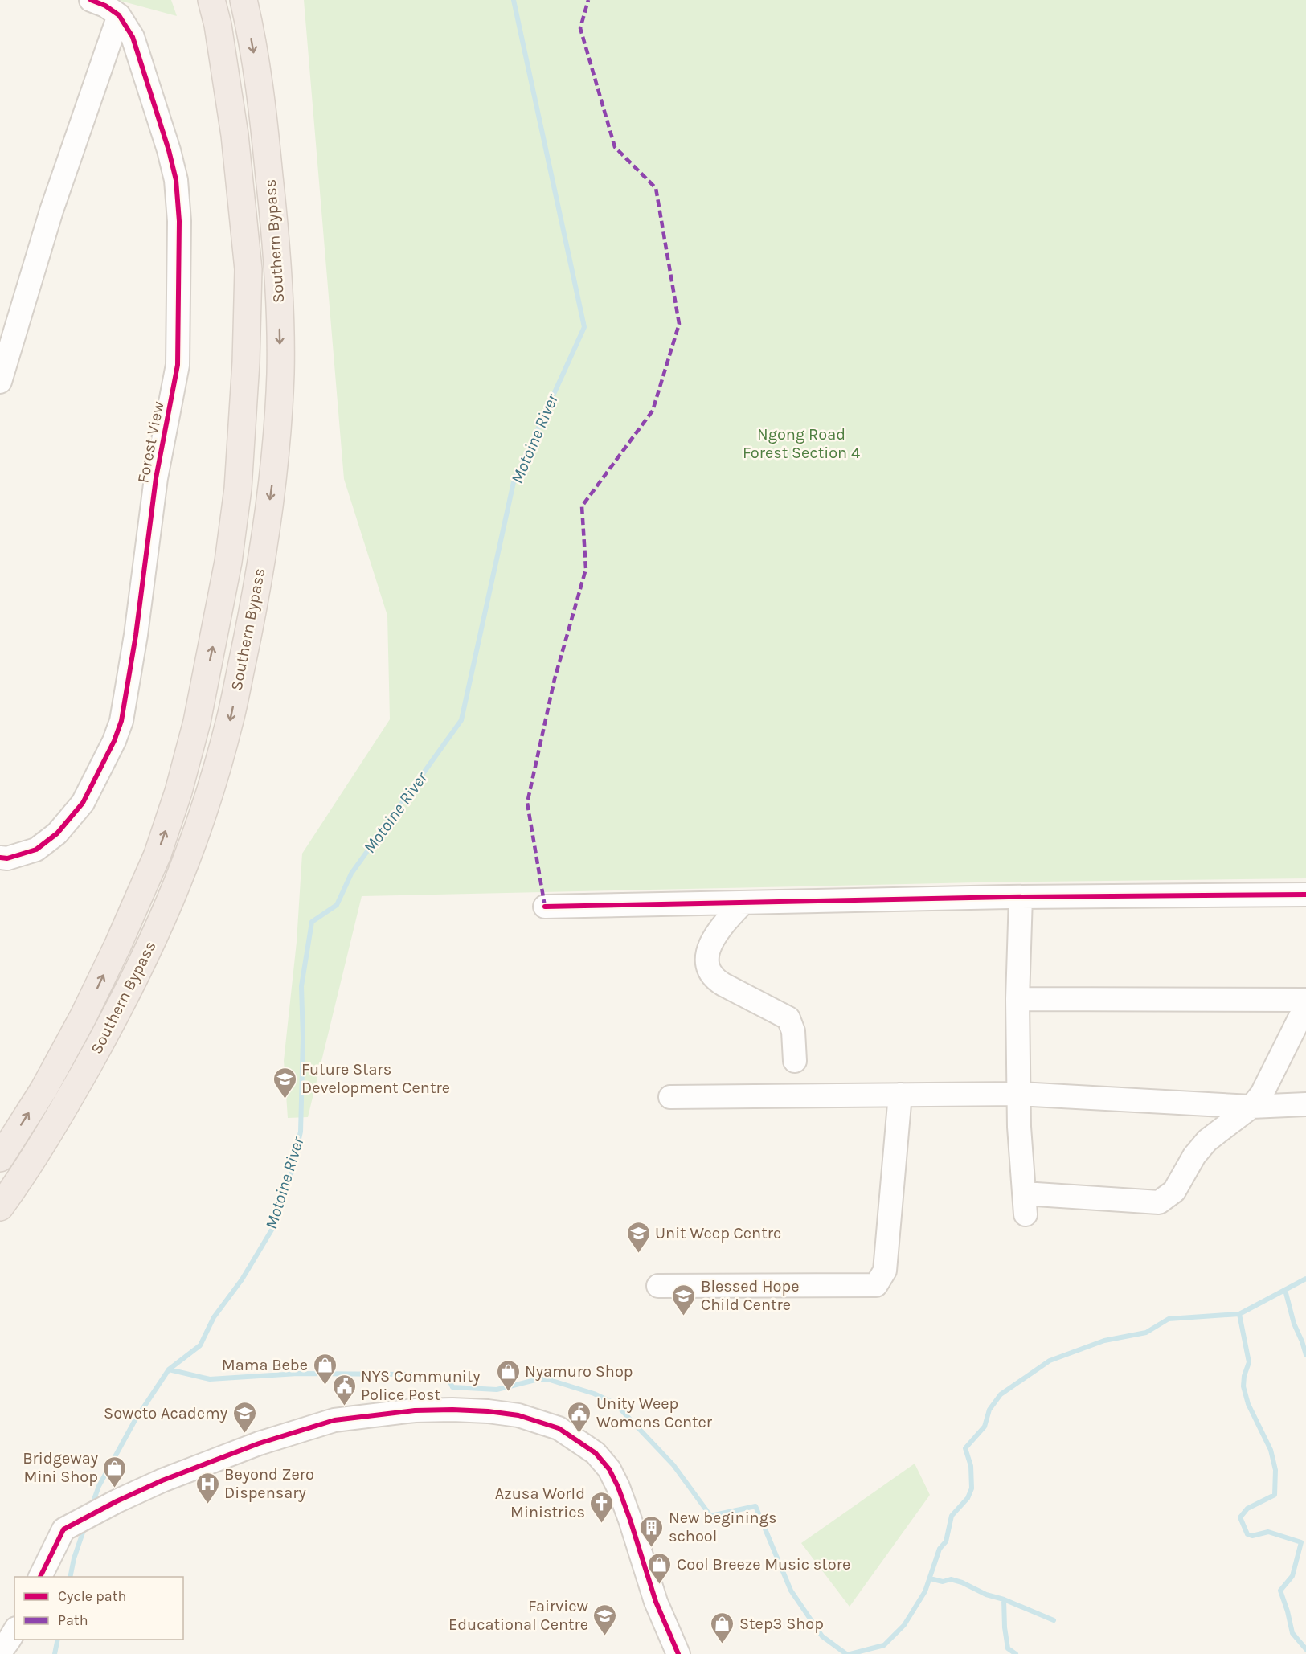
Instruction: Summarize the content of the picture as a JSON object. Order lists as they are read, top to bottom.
{
  "streets": {
    "highway": ["Southern Bypass"],
    "street": ["Forest View"]
  },
  "water": ["Motoine River"],
  "parks": ["Ngong Road Forest Section 4"],
  "places": {
    "school or university": [
      "Future Stars Development Centre",
      "Unit Weep Centre",
      "Blessed Hope Child Centre",
      "Soweto Academy",
      "Fairview Educational Centre"
    ],
    "shop": [
      "Mama Bebe",
      "Nyamuro Shop",
      "Bridgeway Mini Shop",
      "Cool Breeze Music store",
      "Step3 Shop"
    ],
    "public building": ["NYS Community Police Post", "Unity Weep Womens Center"],
    "hospital": ["Beyond Zero Dispensary"],
    "church": ["Azusa World Ministries"],
    "building": ["New beginings school"]
  },
  "legend": ["Cycle path", "Path"]
}
